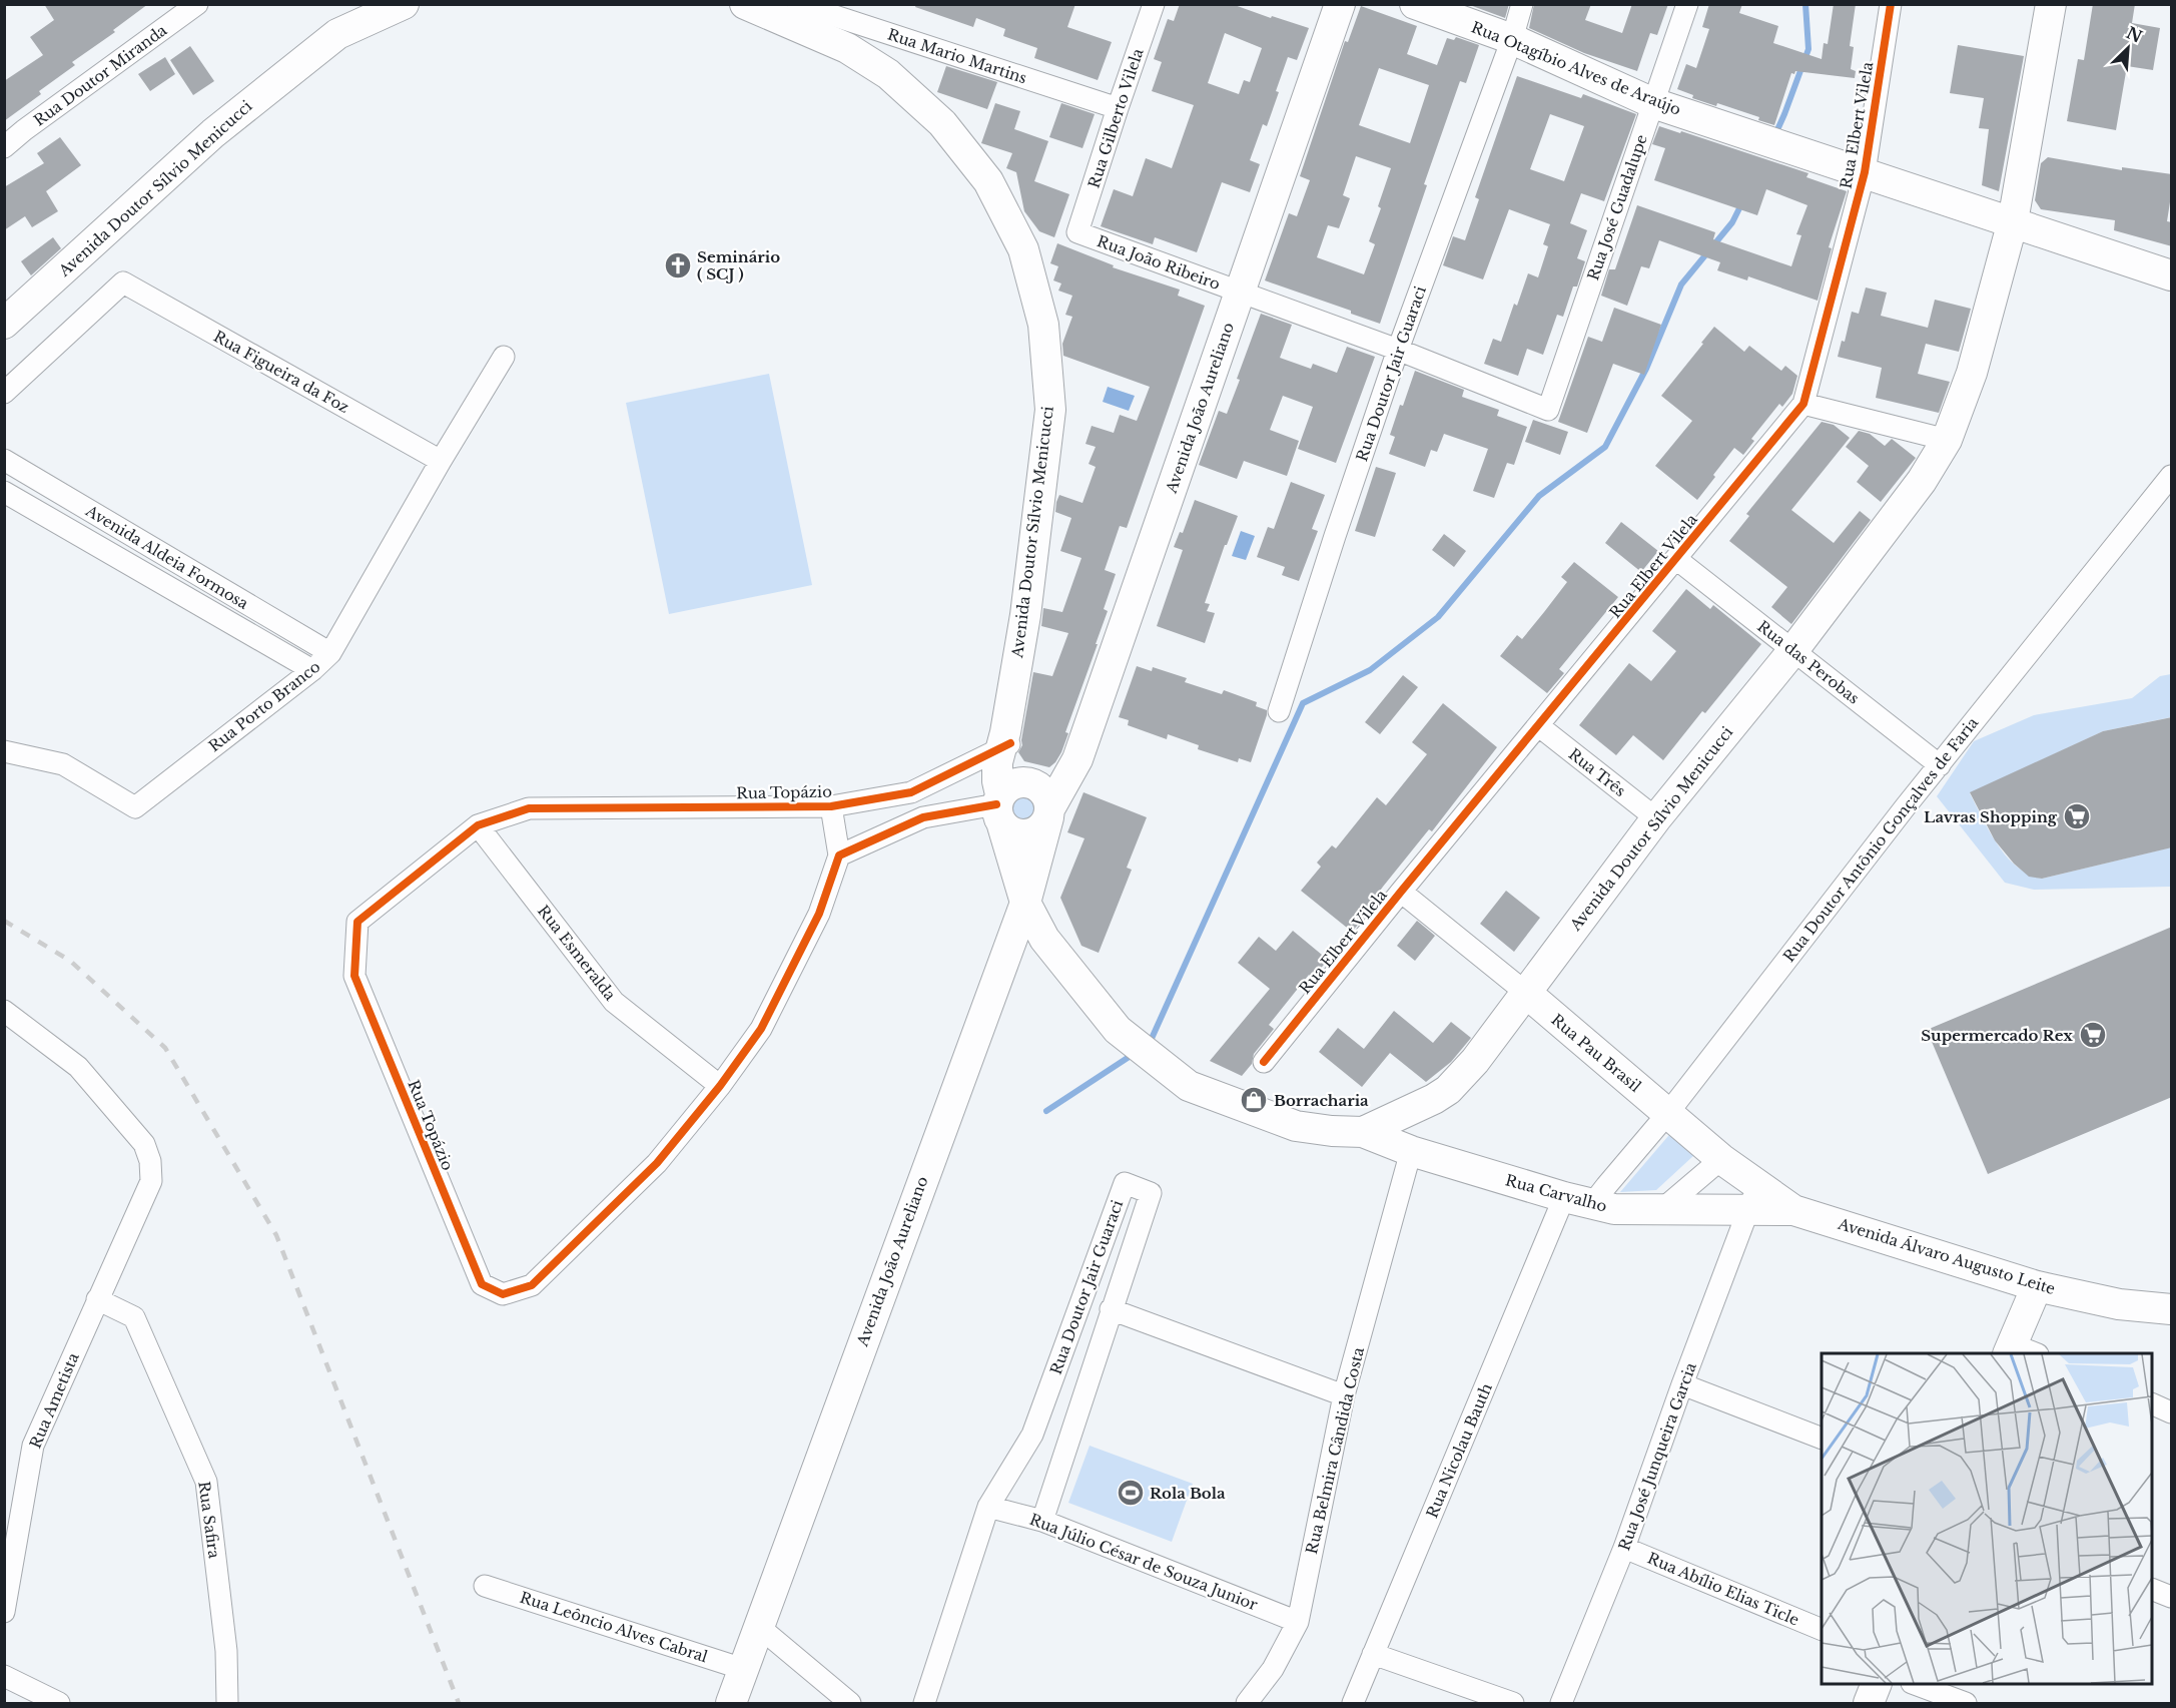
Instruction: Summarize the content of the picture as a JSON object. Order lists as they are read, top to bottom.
{
  "streets": {
    "main road": [
      "Rua Otagíbio Alves de Araújo",
      "Avenida Doutor Sílvio Menicucci",
      "Avenida João Aureliano",
      "Rua Pau Brasil",
      "Rua Carvalho",
      "Avenida Álvaro Augusto Leite"
    ],
    "street": [
      "Rua Mario Martins",
      "Rua Doutor Miranda",
      "Rua Gilberto Vilela",
      "Rua Elbert Vilela",
      "Rua José Guadalupe",
      "Rua João Ribeiro",
      "Rua Figueira da Foz",
      "Rua Doutor Jair Guaraci",
      "Avenida Aldeia Formosa",
      "Rua das Perobas",
      "Rua Porto Branco",
      "Rua Três",
      "Rua Topázio",
      "Rua Doutor Antônio Gonçalves de Faria",
      "Rua Esmeralda",
      "Rua Ametista",
      "Rua Belmira Cândida Costa",
      "Rua Nicolau Bauth",
      "Rua José Junqueira Garcia",
      "Rua Safira",
      "Rua Júlio César de Souza Junior",
      "Rua Abílio Elias Ticle",
      "Rua Leôncio Alves Cabral"
    ]
  },
  "crossings": [
    ["Rua Mario Martins", "Rua Gilberto Vilela"],
    ["Rua Otagíbio Alves de Araújo", "Rua Elbert Vilela"],
    ["Rua Otagíbio Alves de Araújo", "Avenida Doutor Sílvio Menicucci"],
    ["Rua Otagíbio Alves de Araújo", "Rua José Guadalupe"],
    ["Rua Otagíbio Alves de Araújo", "Rua Doutor Jair Guaraci"],
    ["Rua Gilberto Vilela", "Rua João Ribeiro"],
    ["Rua Elbert Vilela", "Rua das Perobas"],
    ["Rua Elbert Vilela", "Rua Três"],
    ["Rua Elbert Vilela", "Rua Pau Brasil"],
    ["Avenida Doutor Sílvio Menicucci", "Avenida João Aureliano"],
    ["Avenida Doutor Sílvio Menicucci", "Rua das Perobas"],
    ["Avenida Doutor Sílvio Menicucci", "Rua Três"],
    ["Avenida Doutor Sílvio Menicucci", "Rua Topázio"],
    ["Avenida Doutor Sílvio Menicucci", "Rua Pau Brasil"],
    ["Avenida Doutor Sílvio Menicucci", "Rua Carvalho"],
    ["Rua José Guadalupe", "Rua João Ribeiro"],
    ["Rua João Ribeiro", "Rua Doutor Jair Guaraci"],
    ["Rua João Ribeiro", "Avenida João Aureliano"],
    ["Rua Figueira da Foz", "Rua Porto Branco"],
    ["Rua Doutor Jair Guaraci", "Rua Júlio César de Souza Junior"],
    ["Avenida João Aureliano", "Rua Leôncio Alves Cabral"],
    ["Avenida Aldeia Formosa", "Rua Porto Branco"],
    ["Rua das Perobas", "Rua Doutor Antônio Gonçalves de Faria"],
    ["Rua Topázio", "Rua Esmeralda"],
    ["Rua Doutor Antônio Gonçalves de Faria", "Rua Pau Brasil"],
    ["Rua Doutor Antônio Gonçalves de Faria", "Rua Carvalho"],
    ["Rua Pau Brasil", "Rua Carvalho"],
    ["Rua Pau Brasil", "Avenida Álvaro Augusto Leite"],
    ["Rua Pau Brasil", "Rua José Junqueira Garcia"],
    ["Rua Carvalho", "Rua Belmira Cândida Costa"],
    ["Rua Carvalho", "Rua Nicolau Bauth"],
    ["Rua Carvalho", "Rua José Junqueira Garcia"],
    ["Rua Ametista", "Rua Safira"],
    ["Rua Belmira Cândida Costa", "Rua Júlio César de Souza Junior"],
    ["Rua José Junqueira Garcia", "Rua Abílio Elias Ticle"]
  ],
  "places": {
    "church": ["Seminário ( SCJ )"],
    "supermarket": ["Lavras Shopping", "Supermercado Rex"],
    "shop": ["Borracharia"],
    "sports": ["Rola Bola"]
  },
  "north": "top right"
}
